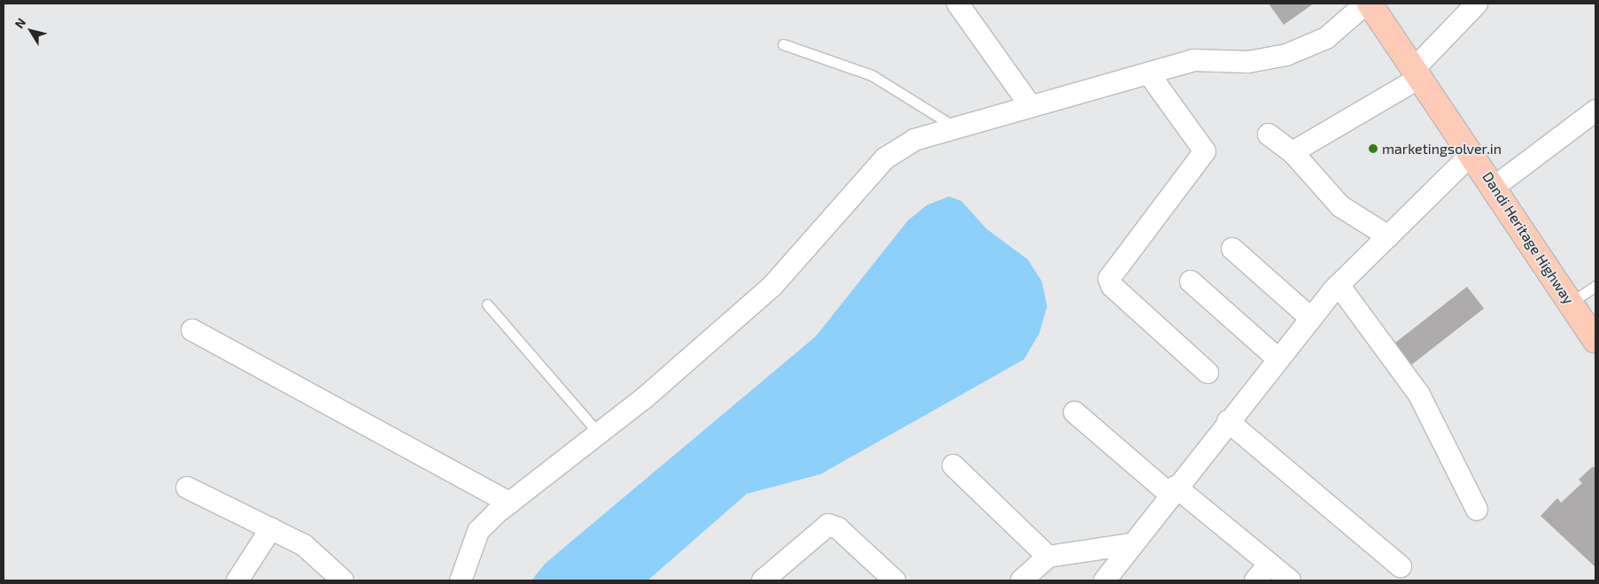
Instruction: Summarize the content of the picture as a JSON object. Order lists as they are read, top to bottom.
{
  "streets": {
    "highway": ["Dandi Heritage Highway"]
  },
  "places": ["marketingsolver.in"],
  "north": "top left"
}
